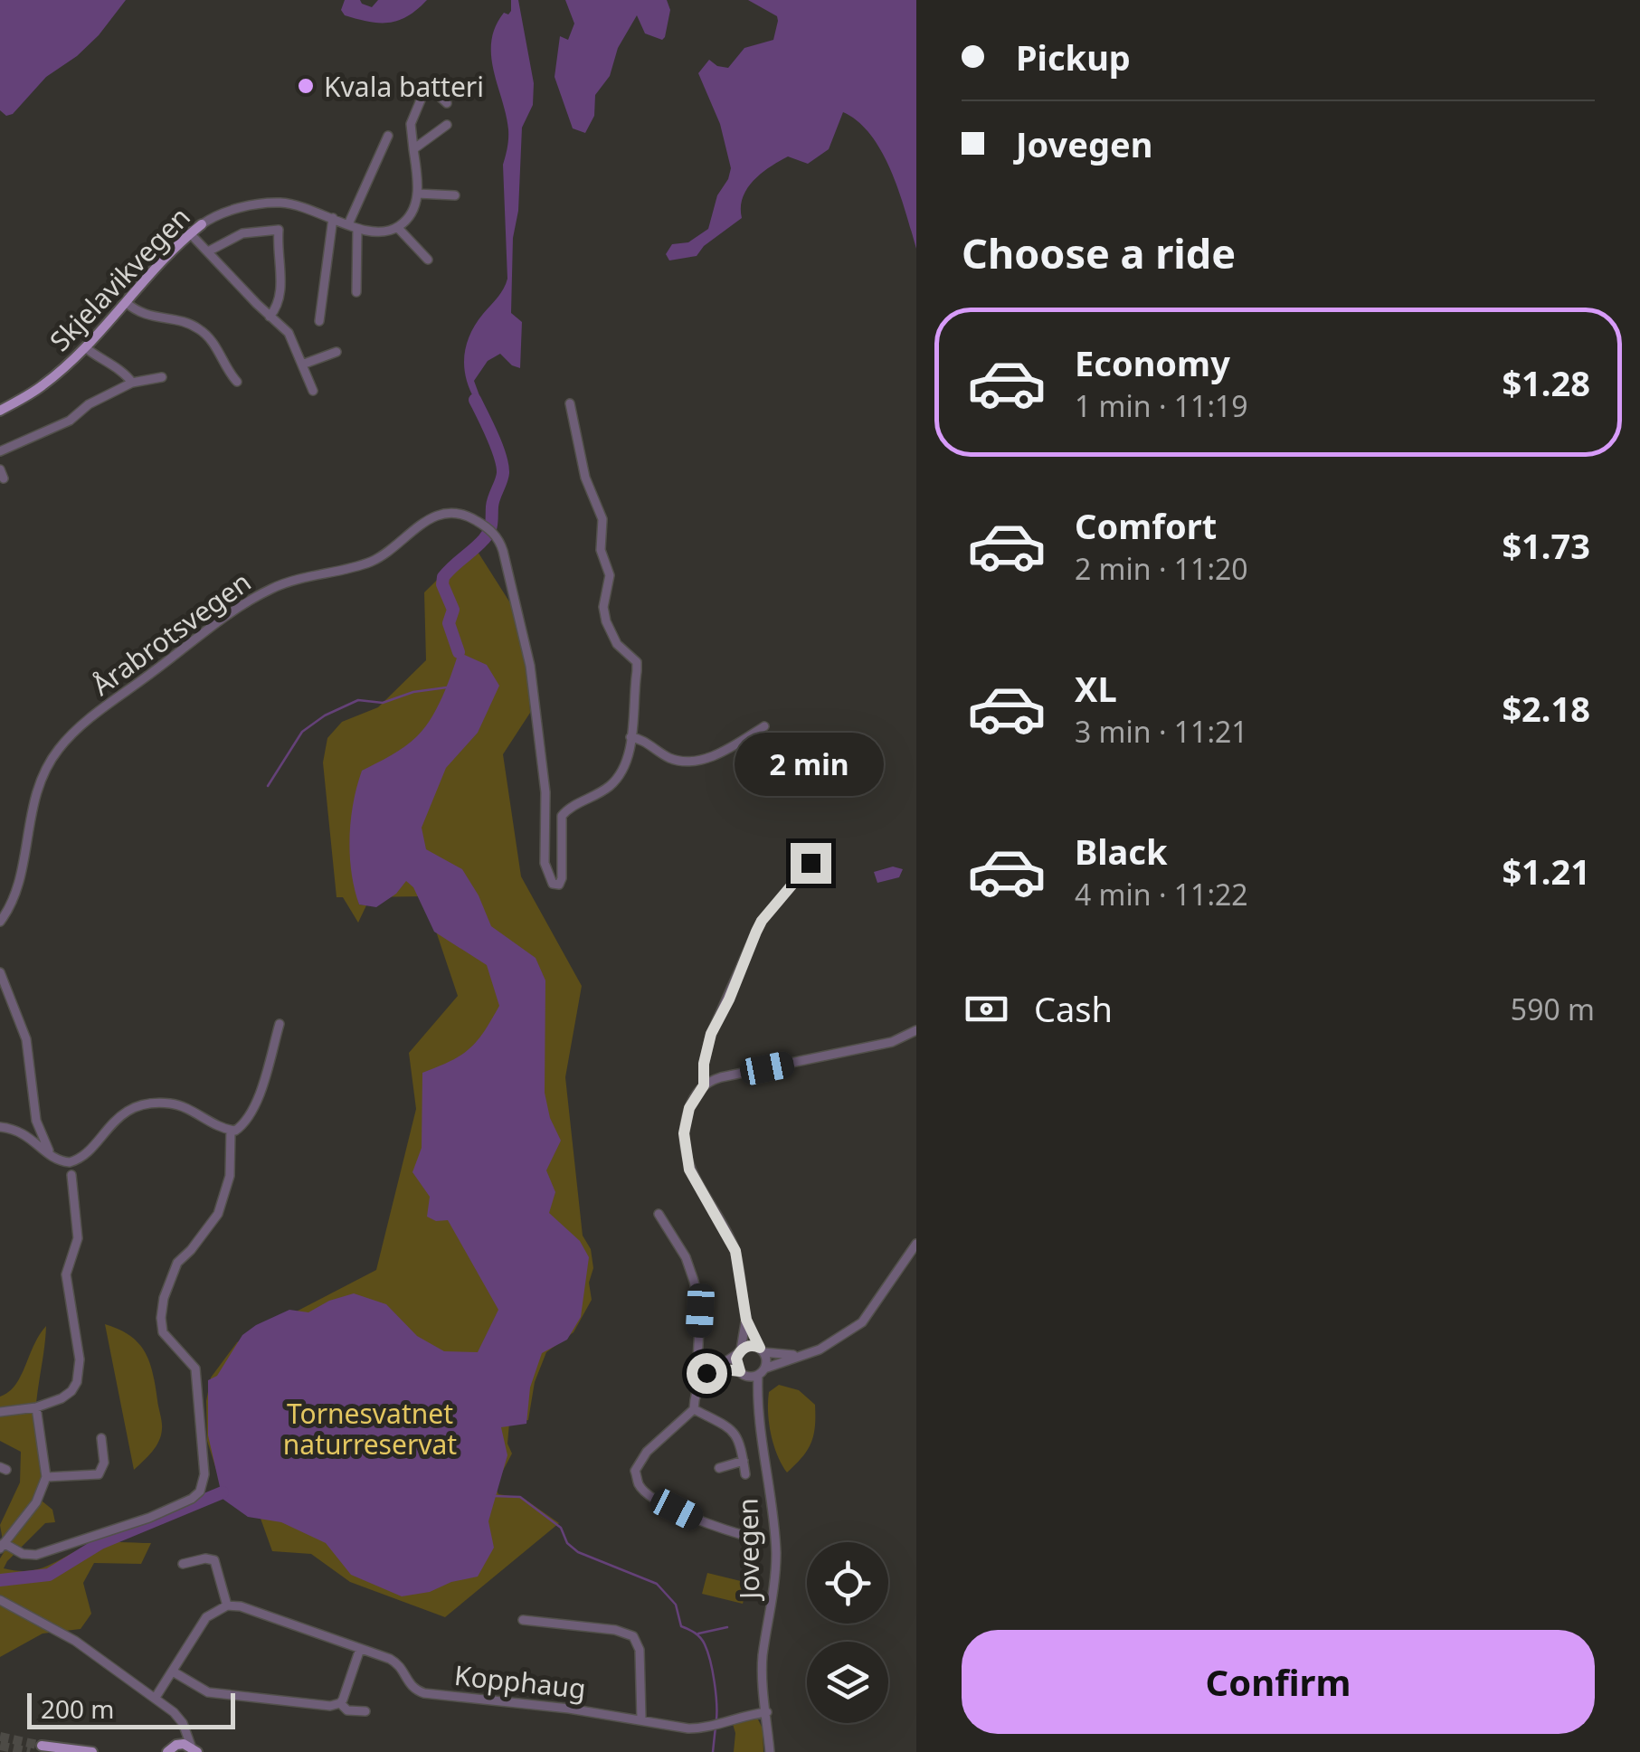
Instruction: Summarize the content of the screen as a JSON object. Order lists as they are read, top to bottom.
{
  "streets": {
    "main road": ["Skjelavikvegen"],
    "street": ["Årabrotsvegen", "Jovegen", "Kopphaug"]
  },
  "crossings": [
    ["Jovegen", "Kopphaug"]
  ],
  "parks": ["Tornesvatnet naturreservat"],
  "places": ["Kvala batteri"],
  "scale_bar": "200 m",
  "page": {
    "banner": ["Pickup", "Jovegen"],
    "heading": "Choose a ride",
    "list": [
      {
        "name": "Economy",
        "note": "1 min · 11:19",
        "value": "$1.28"
      },
      {
        "name": "Comfort",
        "note": "2 min · 11:20",
        "value": "$1.73"
      },
      {
        "name": "XL",
        "note": "3 min · 11:21",
        "value": "$2.18"
      },
      {
        "name": "Black",
        "note": "4 min · 11:22",
        "value": "$1.21"
      }
    ],
    "bubble": "2 min",
    "pay": ["Cash", "590 m"],
    "buttons": "Confirm",
    "scale": "200 m"
  }
}
